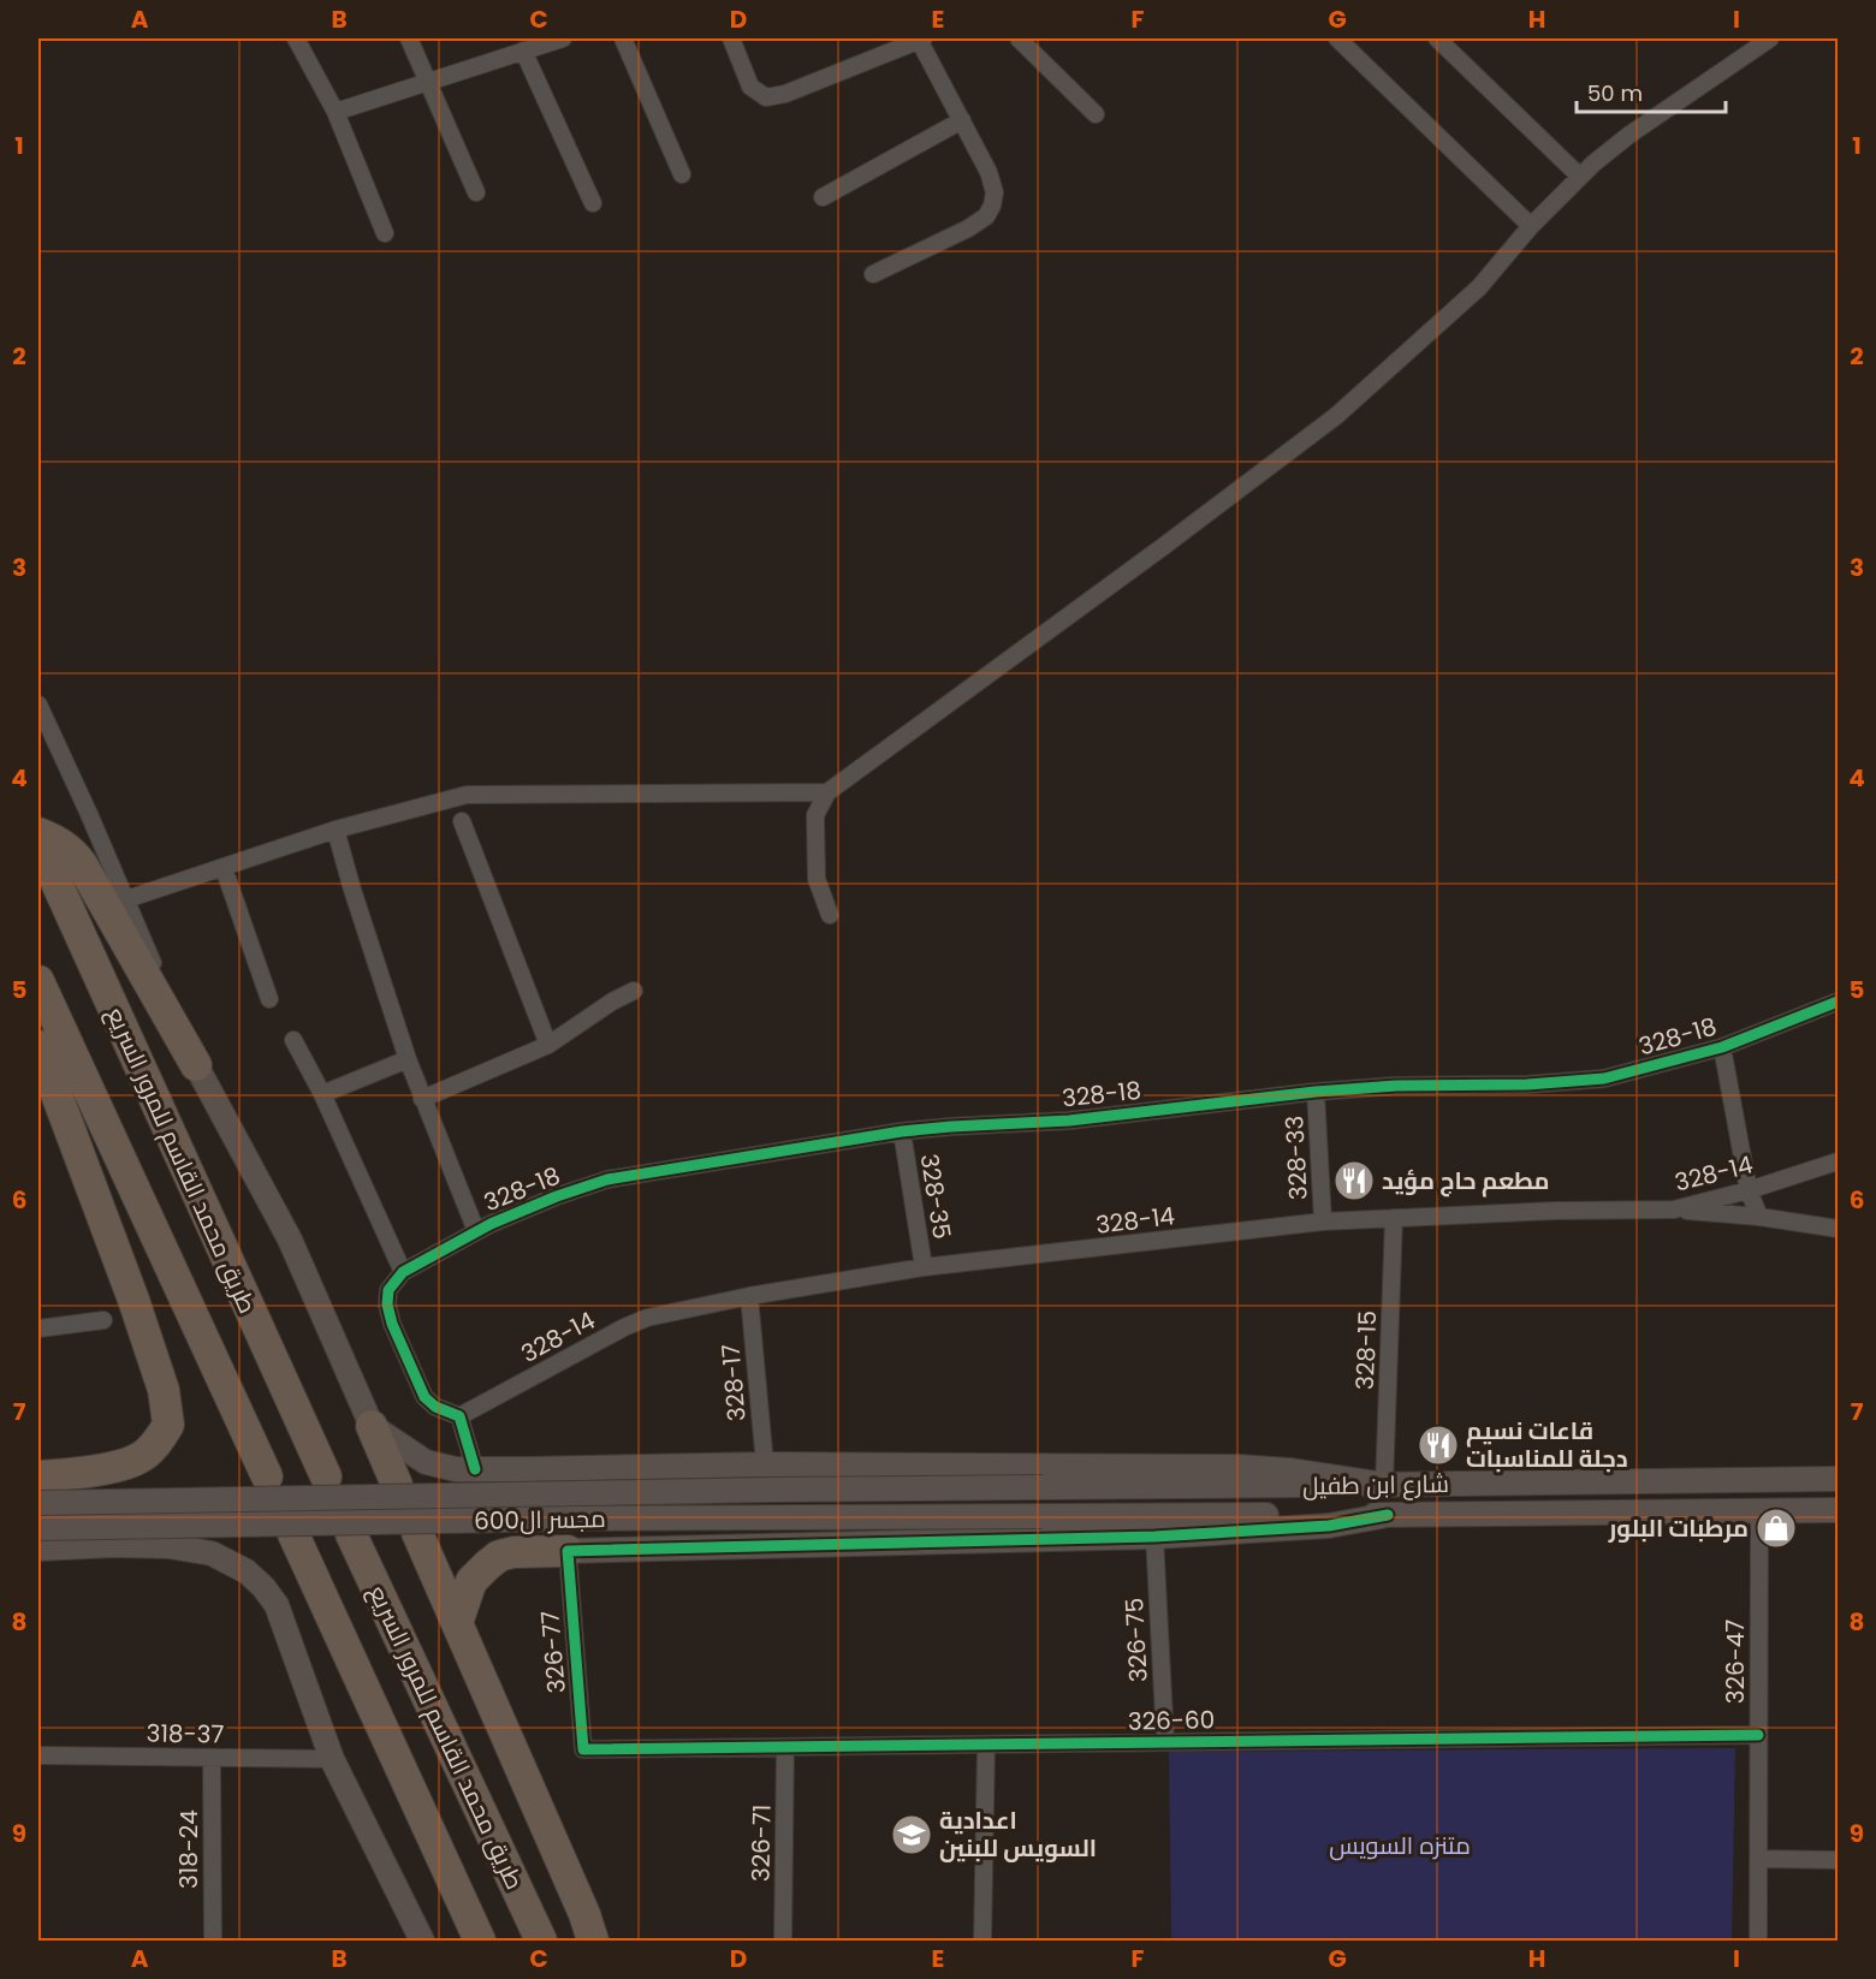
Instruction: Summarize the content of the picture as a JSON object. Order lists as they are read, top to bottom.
{
  "streets": {
    "highway": ["طريق محمد القاسم للمرور السريع"],
    "street": [
      "328-18",
      "328-33",
      "328-14",
      "328-35",
      "328-15",
      "328-17",
      "شارع ابن طفيل",
      "مجسر ال600",
      "326-75",
      "326-77",
      "326-47",
      "326-60",
      "318-37",
      "326-71",
      "318-24"
    ]
  },
  "crossings": [
    ["328-18", "328-33"],
    ["328-18", "328-14"],
    ["328-18", "328-35"],
    ["328-33", "328-14"],
    ["328-14", "328-35"],
    ["328-14", "328-15"],
    ["328-14", "328-17"],
    ["328-15", "شارع ابن طفيل"],
    ["شارع ابن طفيل", "مجسر ال600"],
    ["شارع ابن طفيل", "326-47"],
    ["326-75", "326-60"],
    ["326-77", "326-60"],
    ["326-47", "326-60"],
    ["326-60", "326-71"],
    ["318-37", "318-24"]
  ],
  "parks": ["متنزه السويس"],
  "places": {
    "restaurant": ["مطعم حاج مؤيد", "قاعات نسيم دجلة للمناسبات"],
    "shop": ["مرطبات البلور"],
    "school or university": ["اعدادية السويس للبنين"]
  },
  "scale_bar": "50 m",
  "grid": {
    "columns": [
      "A",
      "B",
      "C",
      "D",
      "E",
      "F",
      "G",
      "H",
      "I"
    ],
    "rows": [
      "1",
      "2",
      "3",
      "4",
      "5",
      "6",
      "7",
      "8",
      "9"
    ]
  }
}
